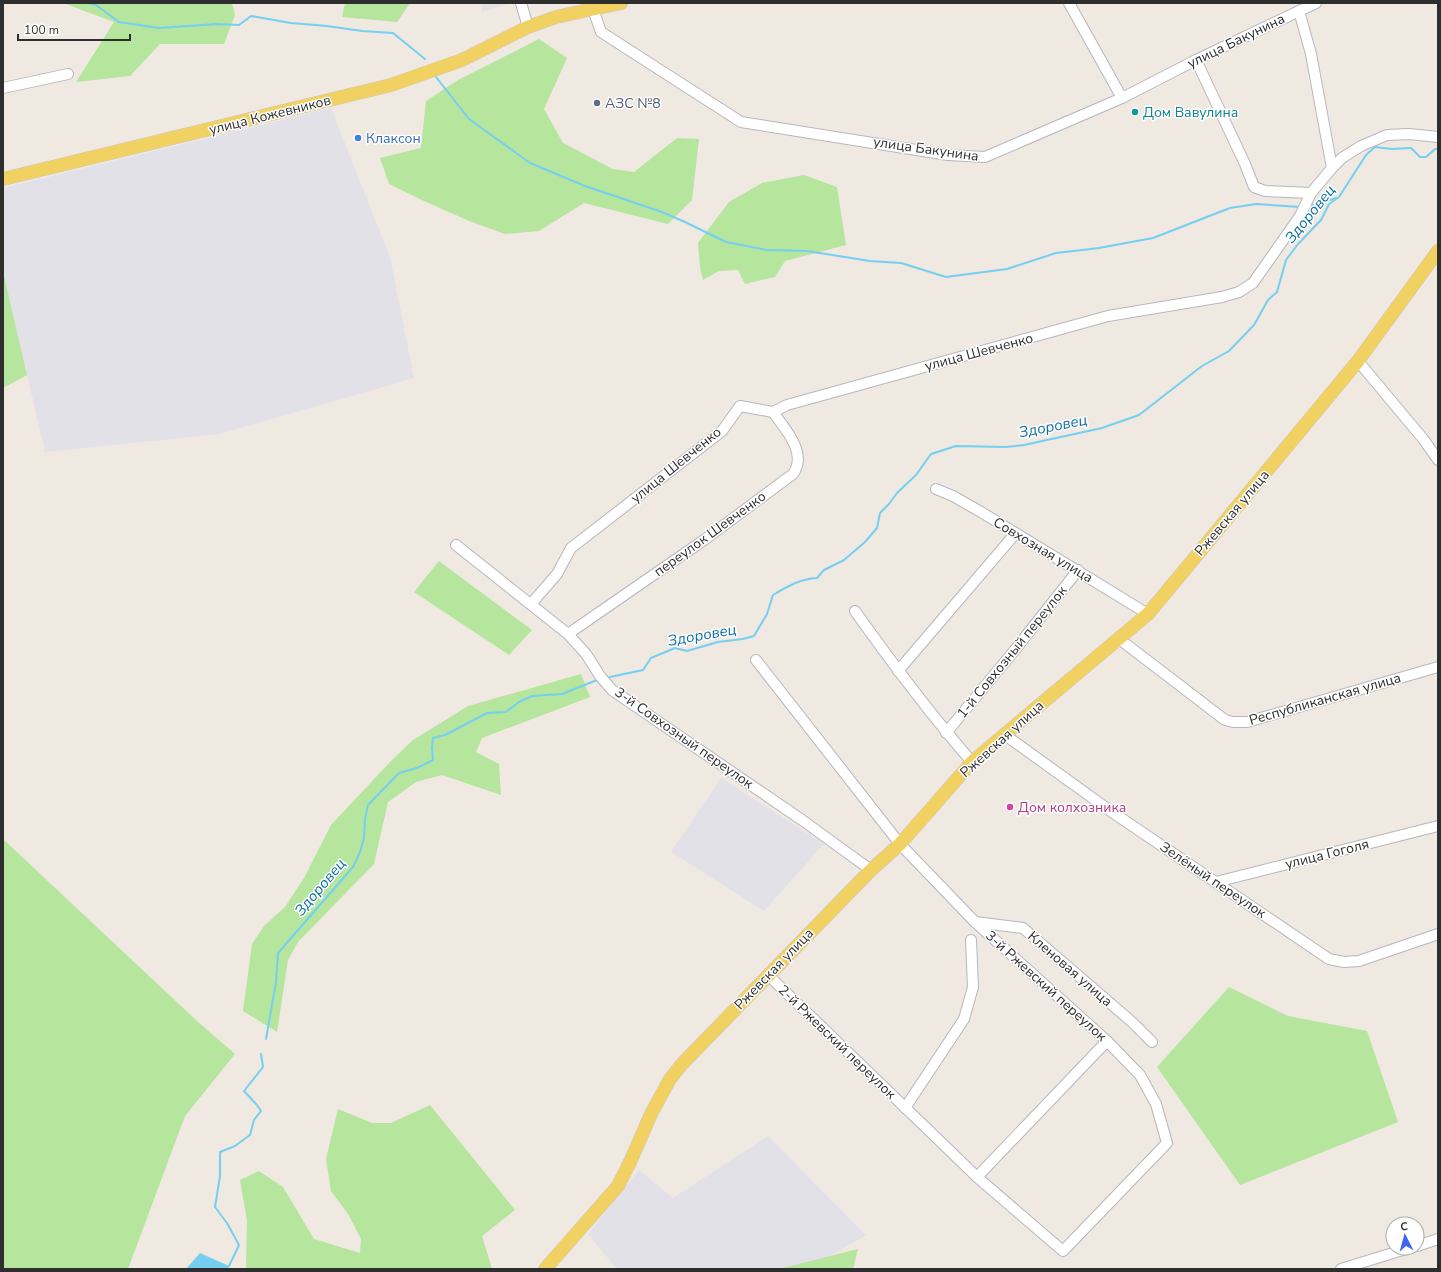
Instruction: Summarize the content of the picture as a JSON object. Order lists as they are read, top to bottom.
{
  "streets": {
    "main road": ["улица Кожевников", "Ржевская улица"],
    "street": [
      "улица Бакунина",
      "улица Шевченко",
      "переулок Шевченко",
      "Совхозная улица",
      "1-й Совхозный переулок",
      "Республиканская улица",
      "3-й Совхозный переулок",
      "улица Гоголя",
      "Зелёный переулок",
      "Кленовая улица",
      "3-й Ржевский переулок",
      "2-й Ржевский переулок"
    ]
  },
  "crossings": [
    ["улица Бакунина", "улица Кожевников"],
    ["улица Шевченко", "переулок Шевченко"],
    ["улица Шевченко", "3-й Совхозный переулок"],
    ["Ржевская улица", "Совхозная улица"],
    ["Ржевская улица", "Республиканская улица"],
    ["Ржевская улица", "3-й Совхозный переулок"],
    ["Ржевская улица", "Зелёный переулок"],
    ["Ржевская улица", "3-й Ржевский переулок"],
    ["Ржевская улица", "2-й Ржевский переулок"],
    ["переулок Шевченко", "3-й Совхозный переулок"],
    ["Совхозная улица", "1-й Совхозный переулок"],
    ["улица Гоголя", "Зелёный переулок"],
    ["Кленовая улица", "3-й Ржевский переулок"],
    ["3-й Ржевский переулок", "2-й Ржевский переулок"]
  ],
  "water": ["Здоровец"],
  "places": [
    "АЗС №8",
    "Дом Вавулина",
    "Клаксон",
    "Дом колхозника"
  ],
  "scale_bar": "100 m",
  "north": "top"
}
